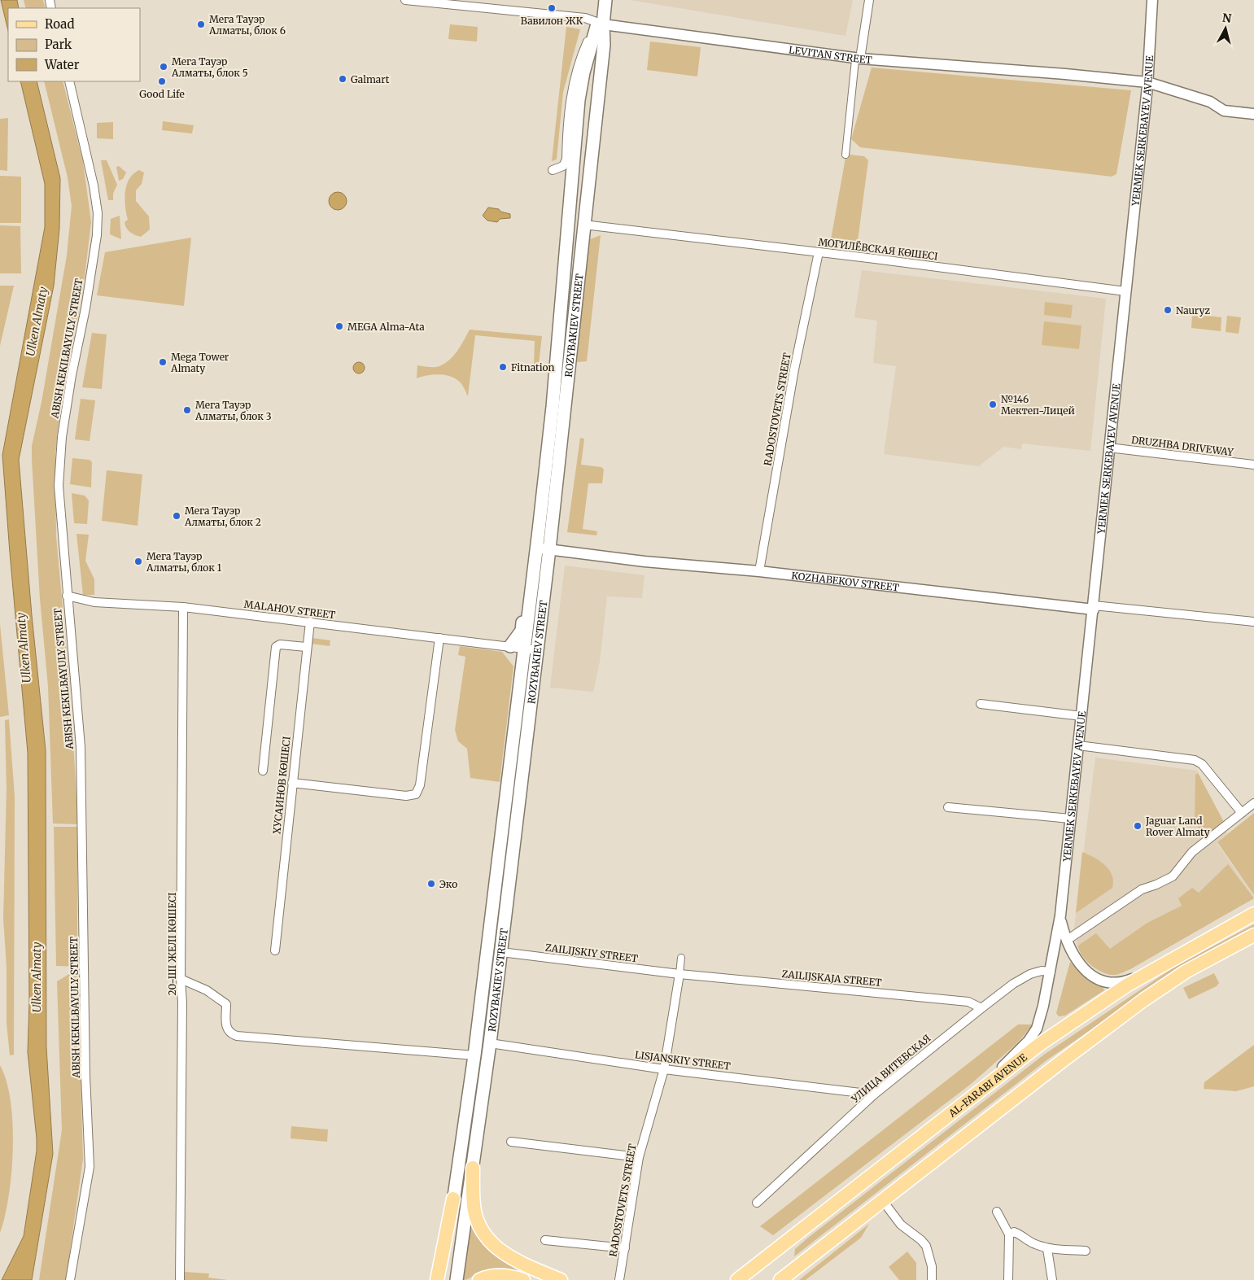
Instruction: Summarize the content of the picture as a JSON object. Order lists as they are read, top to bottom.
{
  "streets": {
    "main road": ["ROZYBAKIEV STREET", "AL-FARABI AVENUE"],
    "street": [
      "LEVITAN STREET",
      "YERMEK SERKEBAYEV AVENUE",
      "МОГИЛЁВСКАЯ КӨШЕСІ",
      "ABISH KEKILBAYULY STREET",
      "RADOSTOVETS STREET",
      "DRUZHBA DRIVEWAY",
      "KOZHABEKOV STREET",
      "MALAHOV STREET",
      "ХУСАИНОВ КӨШЕСІ",
      "20-ШІ ЖЕЛІ КӨШЕСІ",
      "ZAILIJSKIY STREET",
      "ZAILIJSKAJA STREET",
      "LISJANSKIY STREET",
      "УЛИЦА ВИТЕБСКАЯ"
    ]
  },
  "crossings": [
    ["LEVITAN STREET", "YERMEK SERKEBAYEV AVENUE"],
    ["LEVITAN STREET", "ROZYBAKIEV STREET"],
    ["YERMEK SERKEBAYEV AVENUE", "МОГИЛЁВСКАЯ КӨШЕСІ"],
    ["YERMEK SERKEBAYEV AVENUE", "DRUZHBA DRIVEWAY"],
    ["YERMEK SERKEBAYEV AVENUE", "KOZHABEKOV STREET"],
    ["МОГИЛЁВСКАЯ КӨШЕСІ", "ROZYBAKIEV STREET"],
    ["МОГИЛЁВСКАЯ КӨШЕСІ", "RADOSTOVETS STREET"],
    ["ROZYBAKIEV STREET", "KOZHABEKOV STREET"],
    ["ROZYBAKIEV STREET", "MALAHOV STREET"],
    ["ROZYBAKIEV STREET", "ZAILIJSKIY STREET"],
    ["ROZYBAKIEV STREET", "LISJANSKIY STREET"],
    ["ABISH KEKILBAYULY STREET", "MALAHOV STREET"],
    ["RADOSTOVETS STREET", "KOZHABEKOV STREET"],
    ["RADOSTOVETS STREET", "ZAILIJSKIY STREET"],
    ["RADOSTOVETS STREET", "ZAILIJSKAJA STREET"],
    ["RADOSTOVETS STREET", "LISJANSKIY STREET"],
    ["MALAHOV STREET", "ХУСАИНОВ КӨШЕСІ"],
    ["MALAHOV STREET", "20-ШІ ЖЕЛІ КӨШЕСІ"],
    ["ZAILIJSKIY STREET", "ZAILIJSKAJA STREET"],
    ["ZAILIJSKAJA STREET", "УЛИЦА ВИТЕБСКАЯ"],
    ["LISJANSKIY STREET", "УЛИЦА ВИТЕБСКАЯ"]
  ],
  "water": ["Ulken Almaty"],
  "places": [
    "Вавилон ЖК",
    "Мега Тауэр Алматы, блок 6",
    "Мега Тауэр Алматы, блок 5",
    "Galmart",
    "Good Life",
    "Nauryz",
    "MEGA Alma-Ata",
    "Mega Tower Almaty",
    "Fitnation",
    "№146 Мектеп-Лицей",
    "Мега Тауэр Алматы, блок 3",
    "Мега Тауэр Алматы, блок 2",
    "Мега Тауэр Алматы, блок 1",
    "Jaguar Land Rover Almaty",
    "Эко"
  ],
  "legend": ["Road", "Park", "Water"],
  "north": "top"
}
